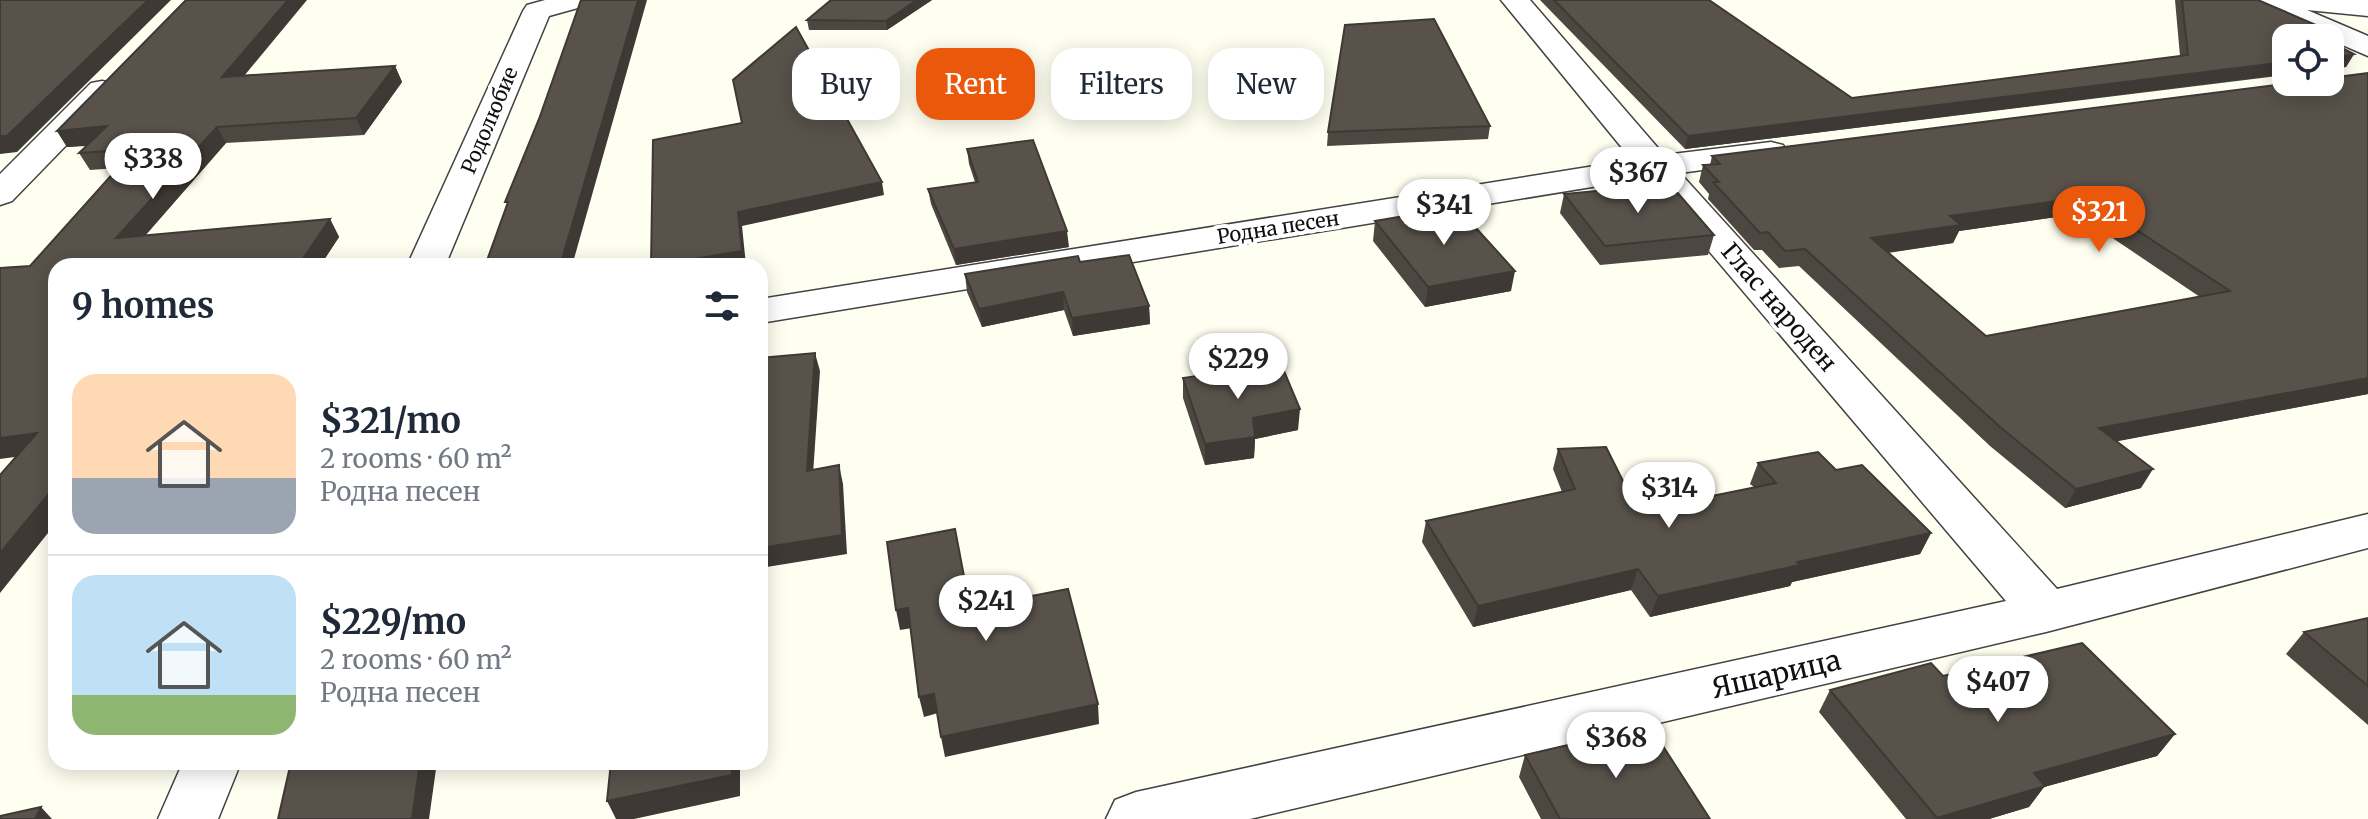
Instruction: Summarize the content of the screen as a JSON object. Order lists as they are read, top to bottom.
{
  "streets": {
    "street": [
      "Родолюбие",
      "Родна песен",
      "Глас народен",
      "Яшарица"
    ]
  },
  "crossings": [
    ["Родна песен", "Глас народен"],
    ["Глас народен", "Яшарица"]
  ],
  "page": {
    "chip": [
      "Buy",
      "Rent",
      "Filters",
      "New"
    ],
    "price": [
      "$338",
      "$367",
      "$341",
      "$321",
      "$229",
      "$314",
      "$241",
      "$407",
      "$368"
    ],
    "heading": "9 homes",
    "list": [
      {
        "name": "$321/mo",
        "note": "2 rooms · 60 m² · Родна песен"
      },
      {
        "name": "$229/mo",
        "note": "2 rooms · 60 m² · Родна песен"
      }
    ]
  }
}
